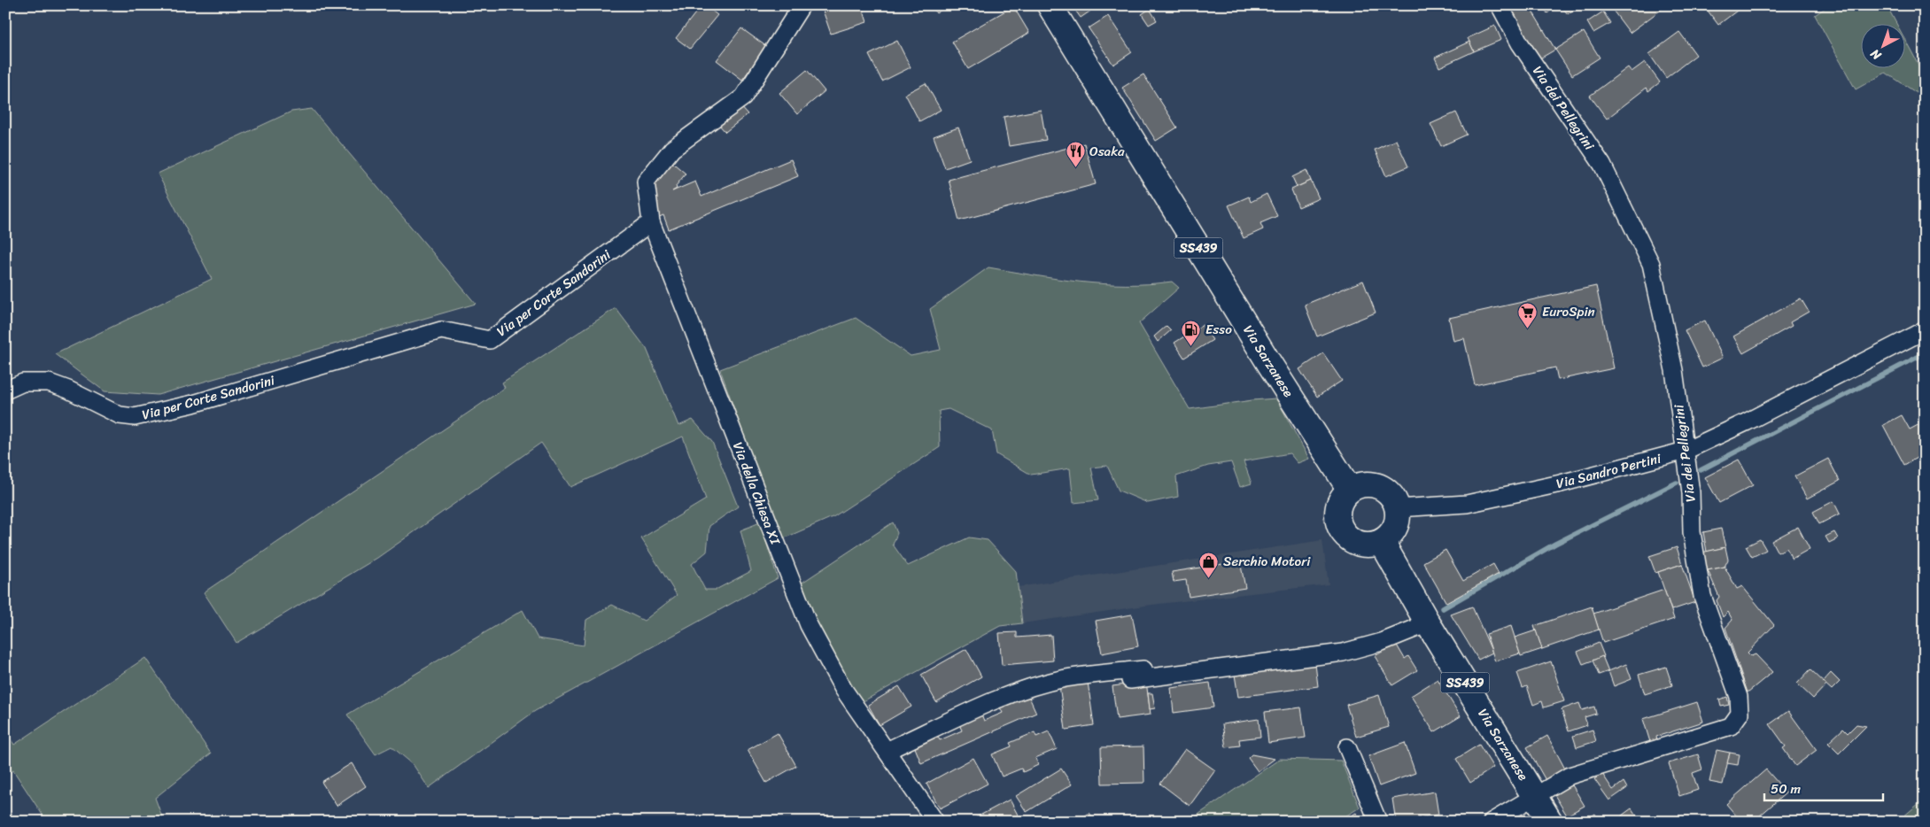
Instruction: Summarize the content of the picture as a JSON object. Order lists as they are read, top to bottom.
{
  "streets": {
    "main road": ["SS439", "Via Sarzanese"],
    "street": [
      "Via dei Pellegrini",
      "Via per Corte Sandorini",
      "Via Sandro Pertini",
      "Via della Chiesa XI"
    ]
  },
  "crossings": [
    ["Via dei Pellegrini", "Via Sarzanese"],
    ["Via dei Pellegrini", "Via Sandro Pertini"],
    ["Via per Corte Sandorini", "Via della Chiesa XI"],
    ["Via Sarzanese", "Via Sandro Pertini"]
  ],
  "places": {
    "restaurant": ["Osaka"],
    "supermarket": ["EuroSpin"],
    "fuel station": ["Esso"],
    "shop": ["Serchio Motori"]
  },
  "scale_bar": "50 m",
  "north": "bottom left"
}
